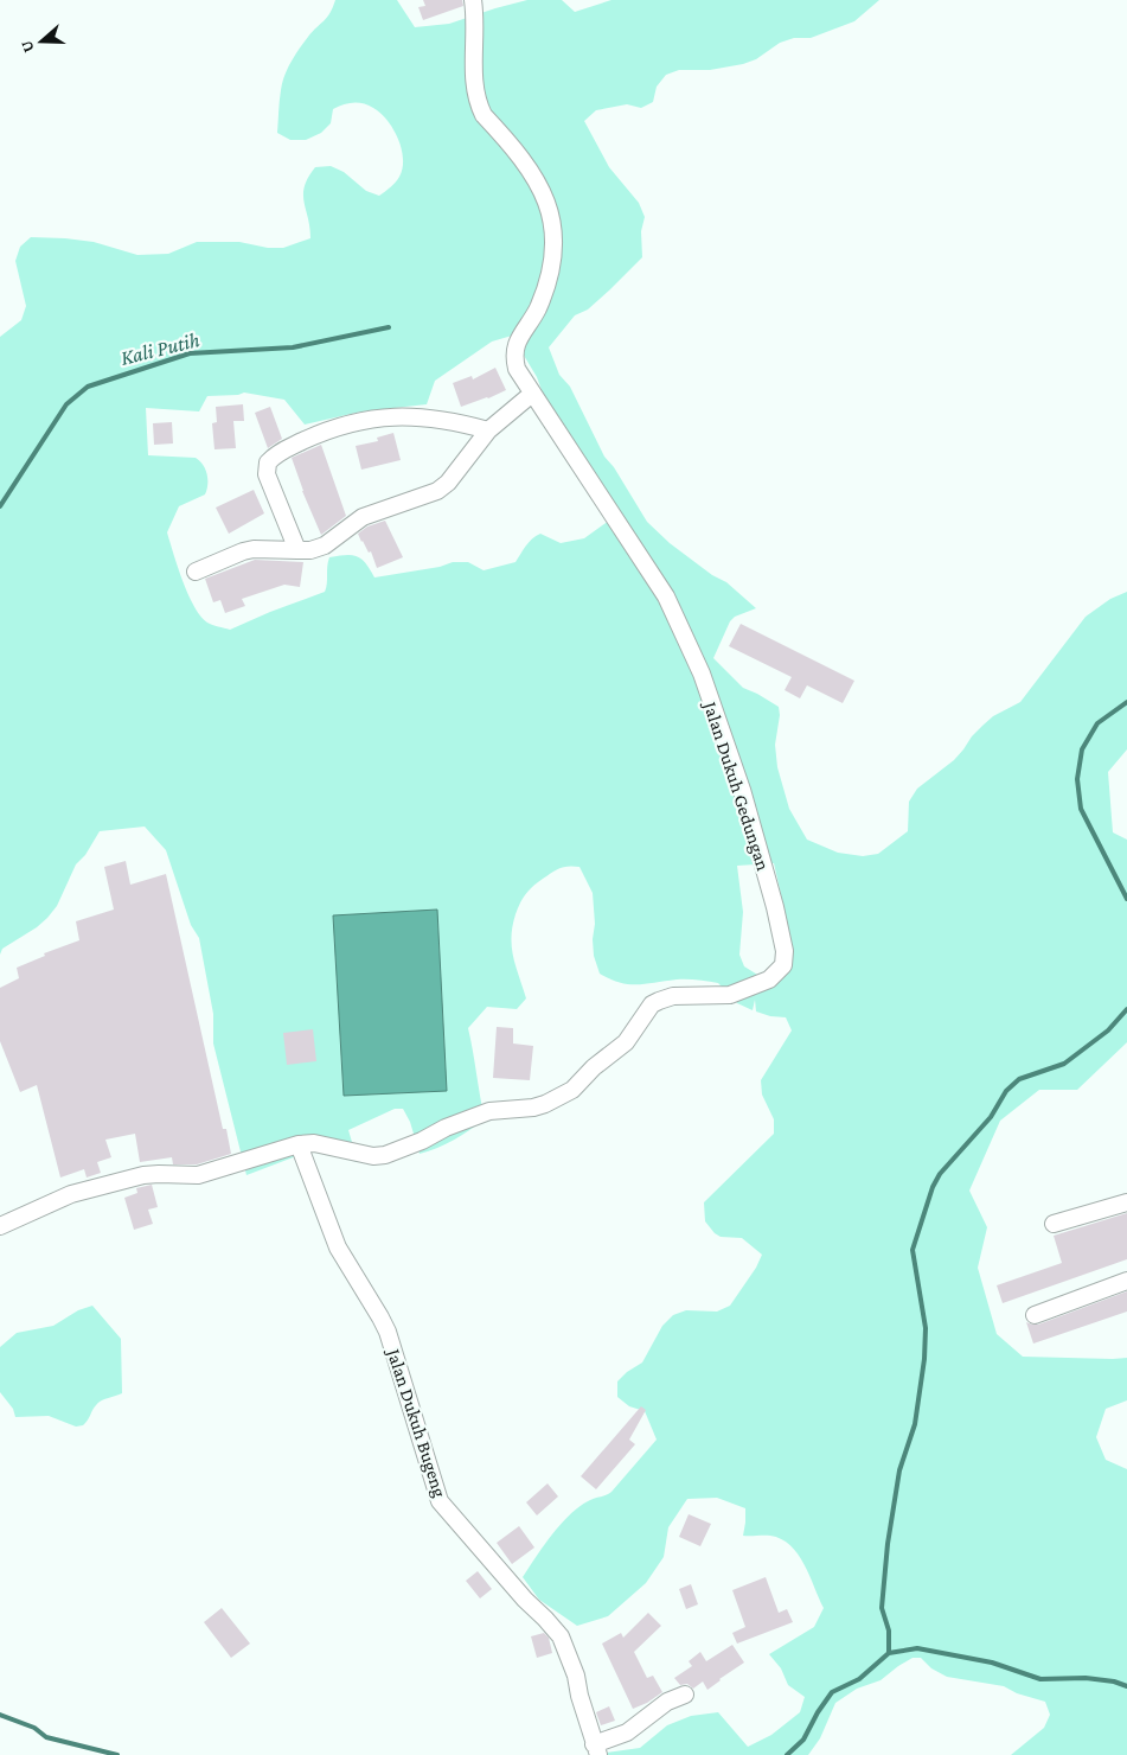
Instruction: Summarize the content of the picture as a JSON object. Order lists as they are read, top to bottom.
{
  "streets": {
    "street": ["Jalan Dukuh Gedungan", "Jalan Dukuh Bugeng"]
  },
  "crossings": [
    ["Jalan Dukuh Gedungan", "Jalan Dukuh Bugeng"]
  ],
  "water": ["Kali Putih"],
  "north": "left"
}
